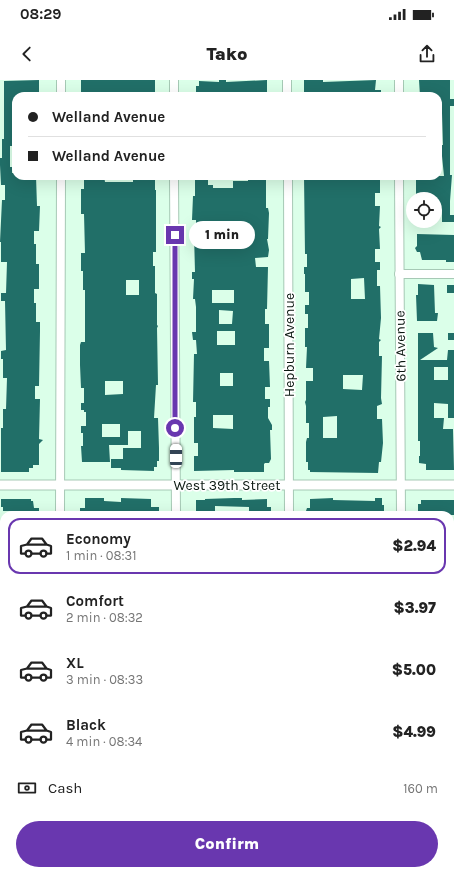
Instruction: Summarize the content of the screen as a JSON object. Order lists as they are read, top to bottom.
{
  "streets": {
    "street": ["Hepburn Avenue", "6th Avenue", "West 39th Street"]
  },
  "crossings": [
    ["Hepburn Avenue", "West 39th Street"],
    ["6th Avenue", "West 39th Street"]
  ],
  "page": {
    "status": "08:29",
    "header": "Tako",
    "banner": ["Welland Avenue", "Welland Avenue"],
    "bubble": "1 min",
    "list": [
      {
        "name": "Economy",
        "note": "1 min · 08:31",
        "value": "$2.94"
      },
      {
        "name": "Comfort",
        "note": "2 min · 08:32",
        "value": "$3.97"
      },
      {
        "name": "XL",
        "note": "3 min · 08:33",
        "value": "$5.00"
      },
      {
        "name": "Black",
        "note": "4 min · 08:34",
        "value": "$4.99"
      }
    ],
    "pay": ["Cash", "160 m"],
    "buttons": "Confirm"
  }
}
